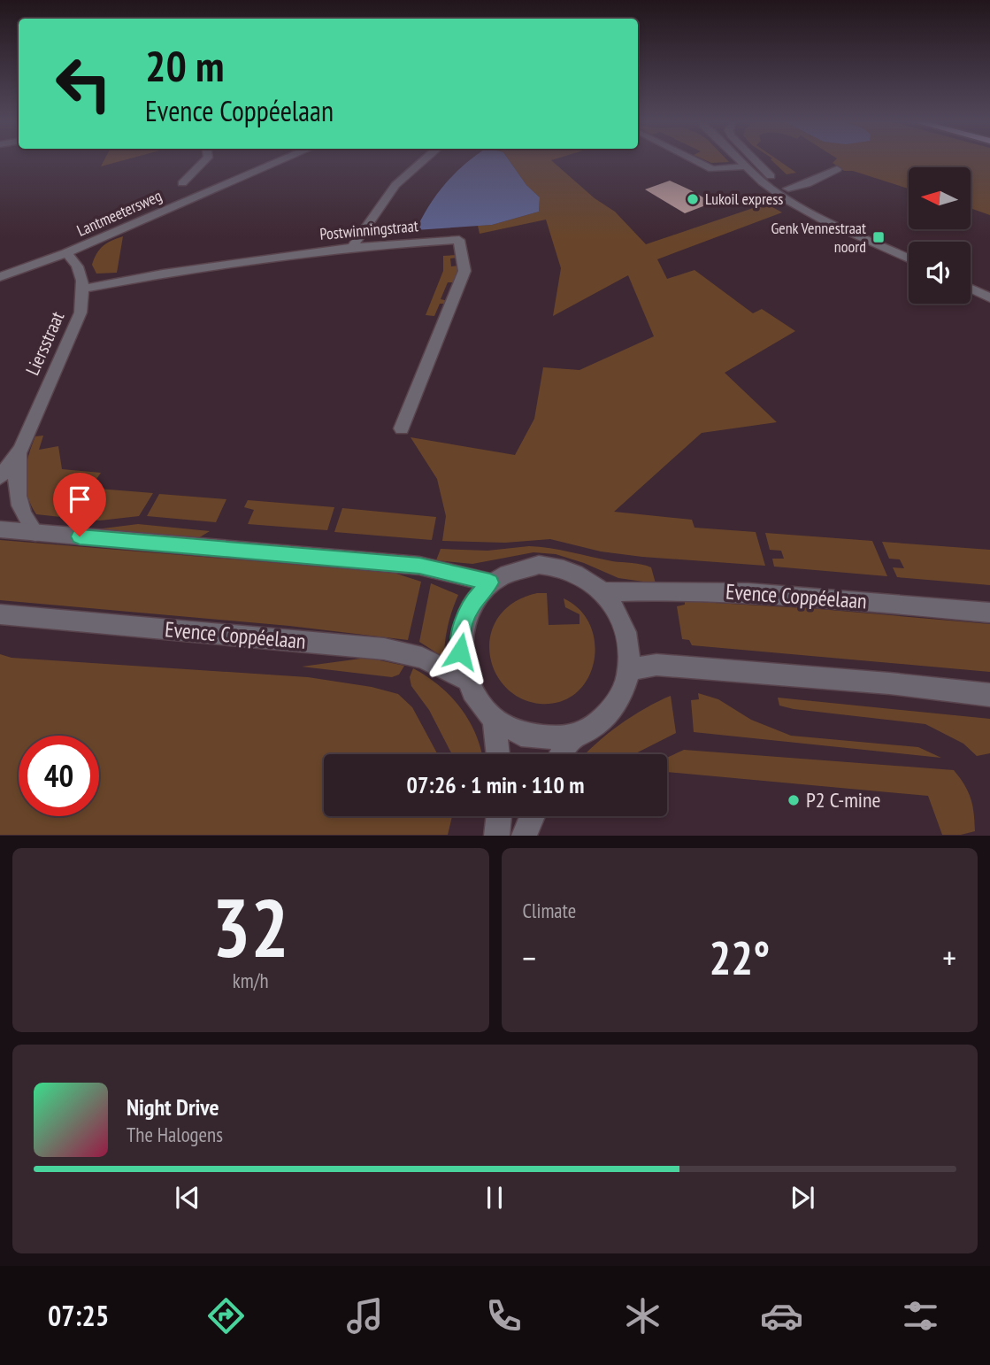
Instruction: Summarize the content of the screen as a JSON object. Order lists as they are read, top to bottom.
{
  "streets": {
    "street": [
      "Lantmeetersweg",
      "Postwinningstraat",
      "Liersstraat",
      "Evence Coppéelaan"
    ]
  },
  "crossings": [
    ["Postwinningstraat", "Liersstraat"]
  ],
  "places": {
    "other": ["Lukoil express", "P2 C-mine"],
    "transit": ["Genk Vennestraat noord"]
  },
  "north": "left",
  "page": {
    "turn": ["20 m", "Evence Coppéelaan"],
    "limit": "40",
    "trip": "07:26 · 1 min · 110 m",
    "tile": [
      ["32", "km/h"],
      "Climate"
    ],
    "heat": ["−", "22°", "+"],
    "song": ["Night Drive", "The Halogens"],
    "tabs": "07:25"
  }
}
